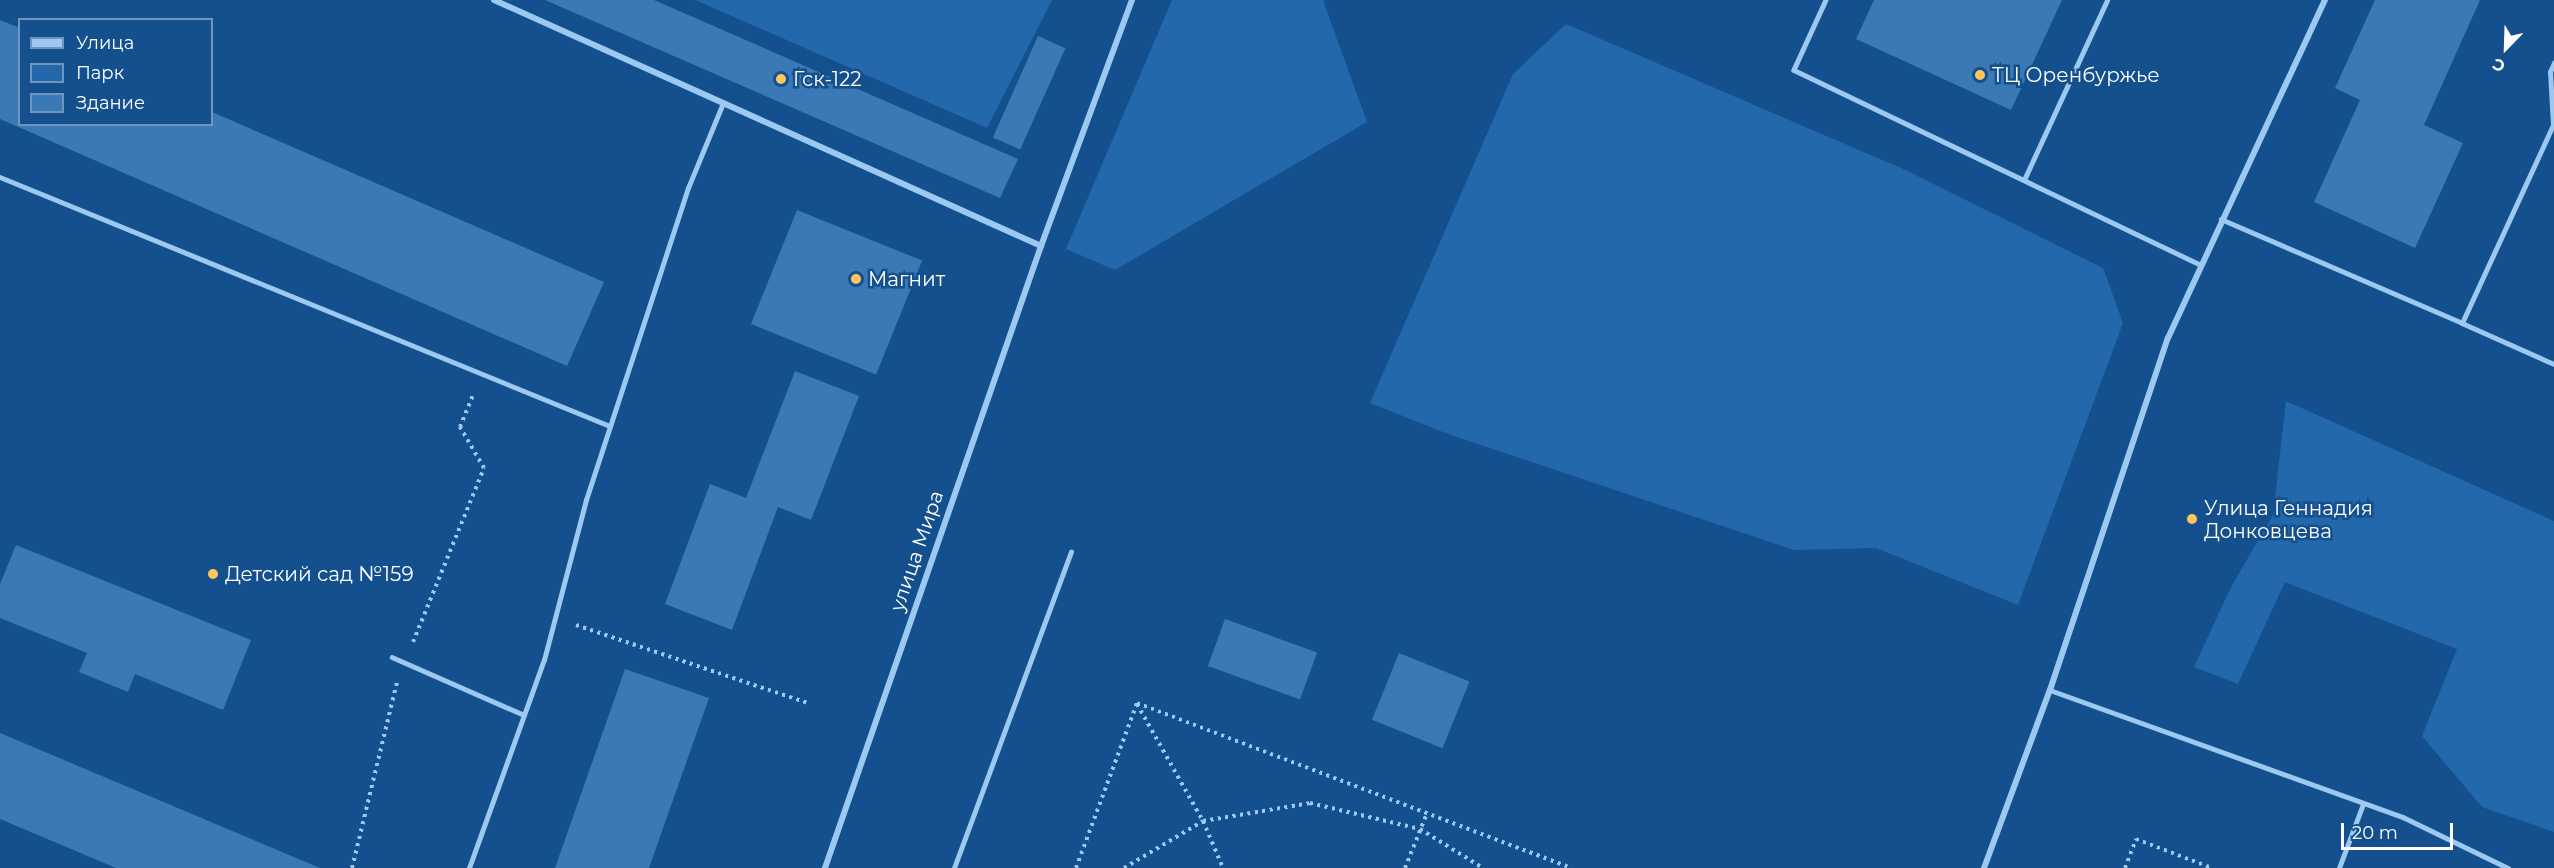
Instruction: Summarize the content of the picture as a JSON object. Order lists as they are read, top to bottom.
{
  "streets": {
    "street": ["улица Мира"]
  },
  "places": [
    "ТЦ Оренбуржье",
    "Гск-122",
    "Магнит",
    "Улица Геннадия Донковцева",
    "Детский сад №159"
  ],
  "legend": ["Улица", "Парк", "Здание"],
  "scale_bar": "20 m",
  "north": "bottom left"
}
